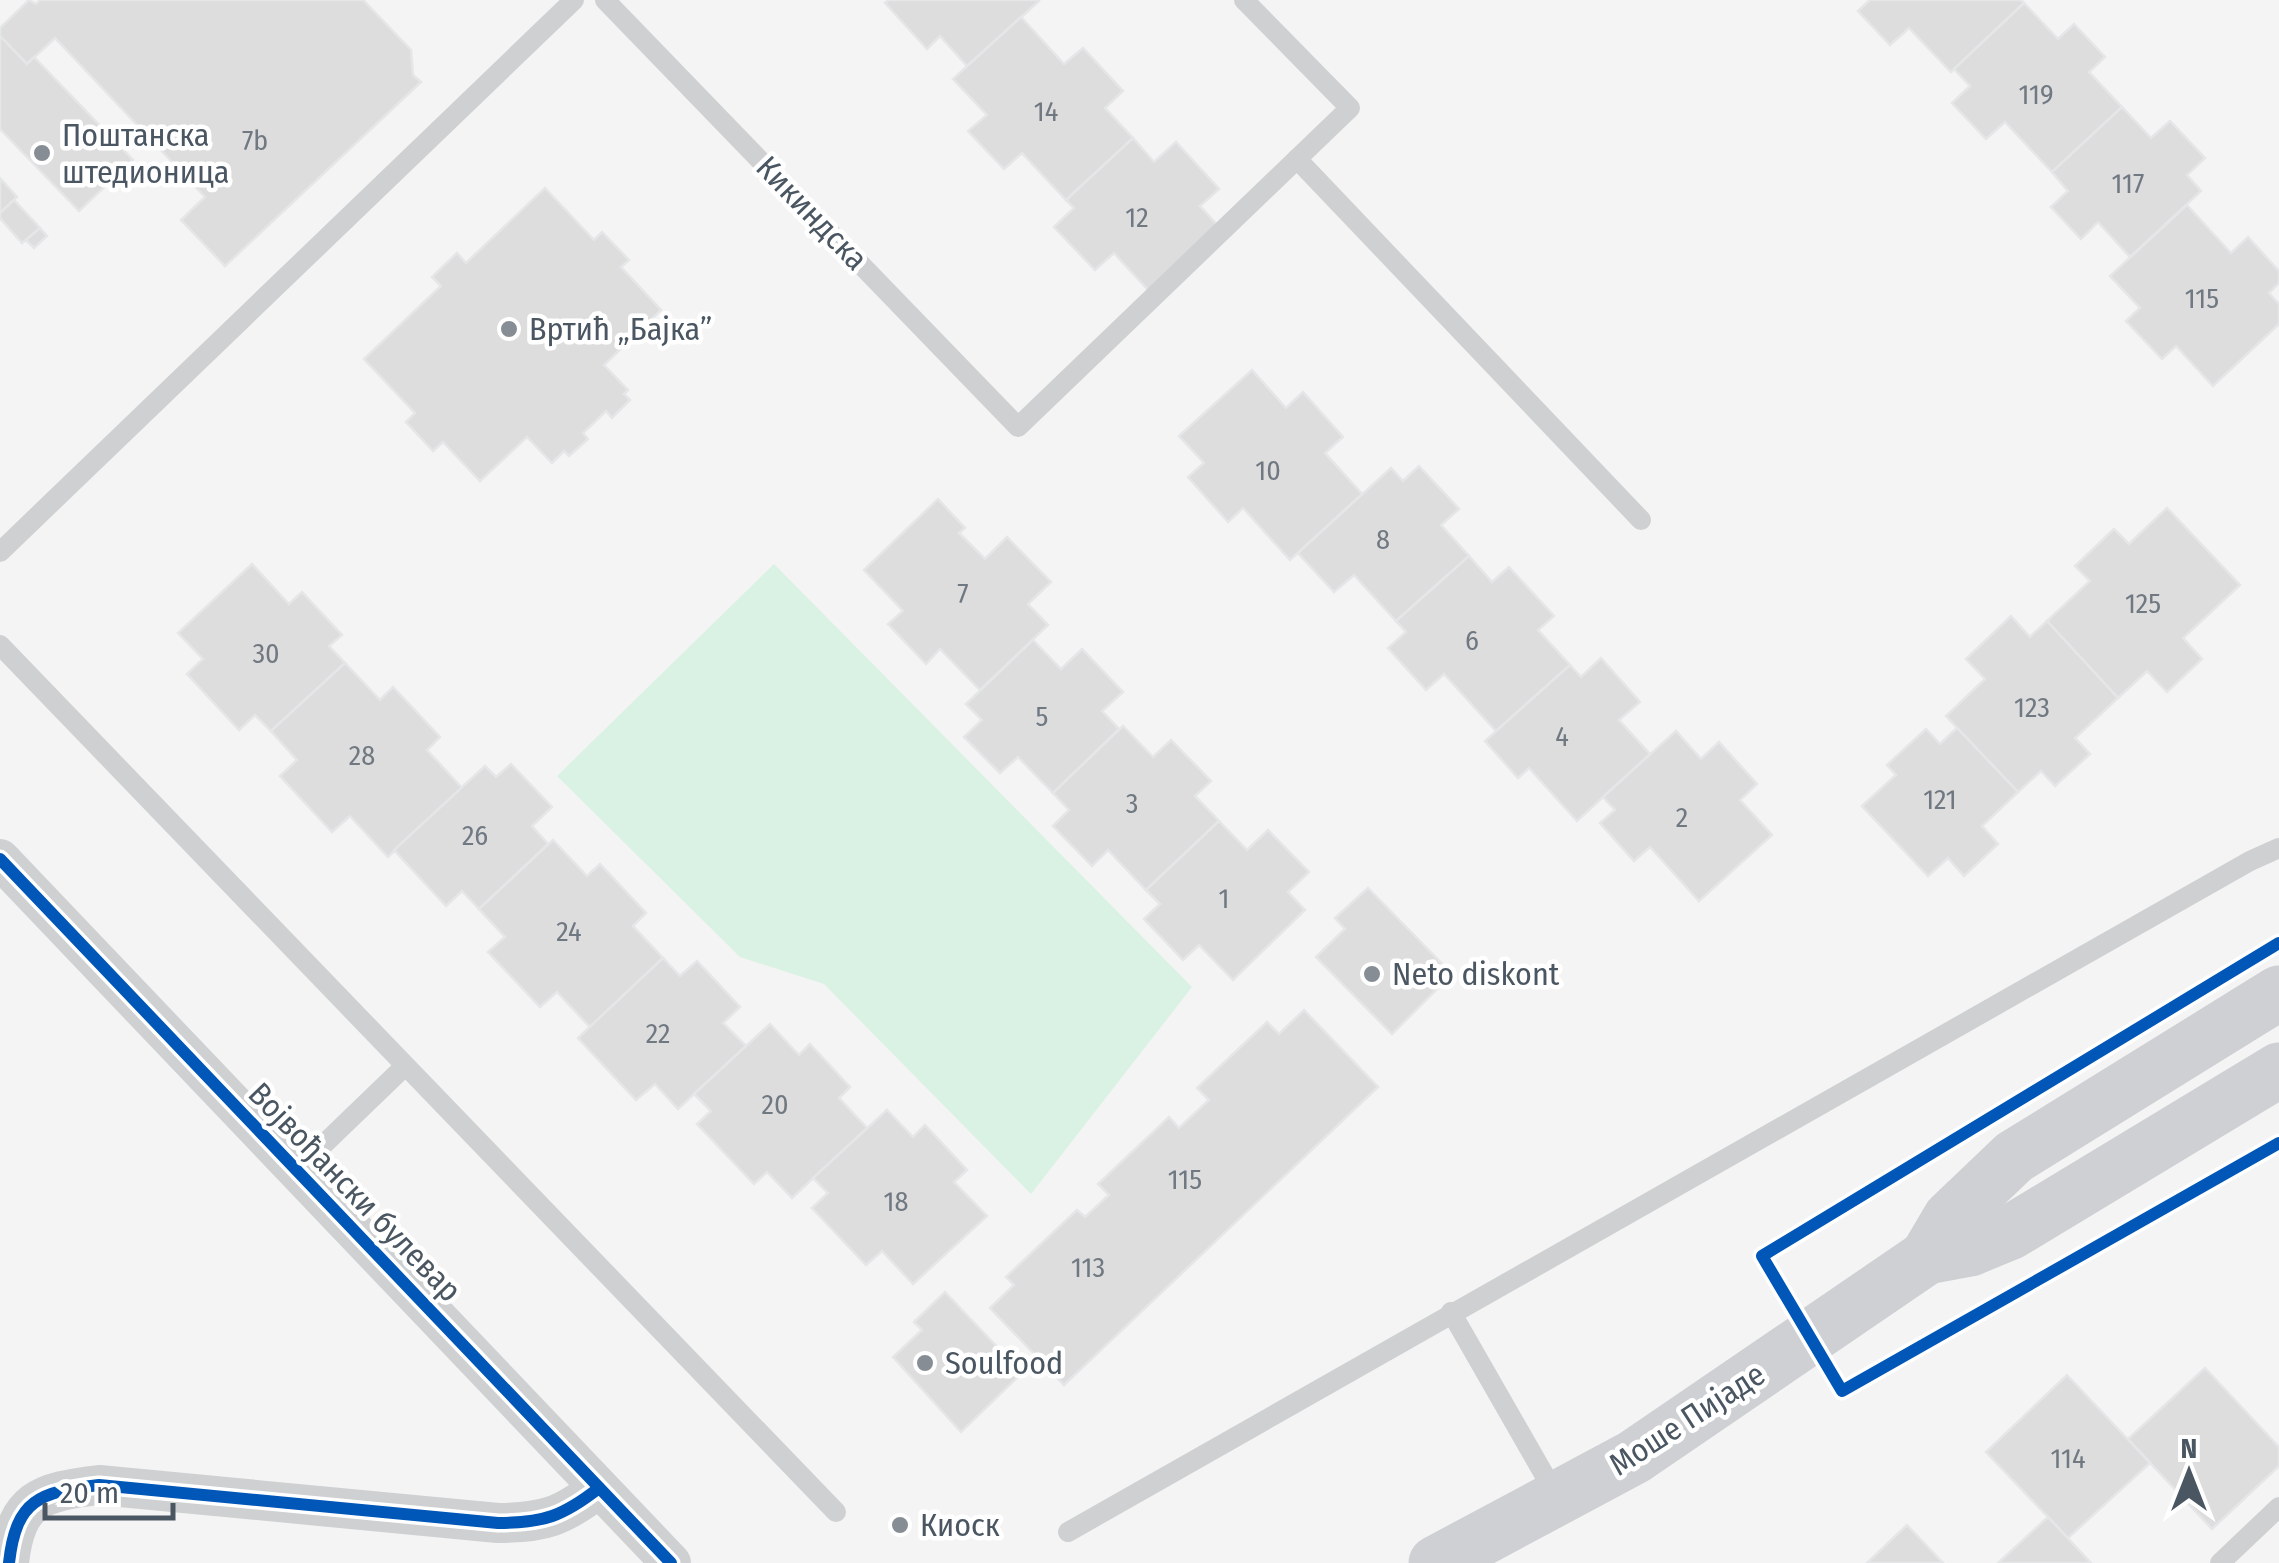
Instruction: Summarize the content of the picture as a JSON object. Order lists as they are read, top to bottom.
{
  "streets": {
    "main road": ["Моше Пијаде"],
    "street": ["Војвођански булевар"],
    "lane": ["Кикиндска"]
  },
  "places": [
    "Поштанска штедионица",
    "Вртић „Бајка”",
    "Neto diskont",
    "Soulfood",
    "Киоск"
  ],
  "house_numbers": [
    "119",
    "14",
    "7b",
    "117",
    "12",
    "115",
    "10",
    "8",
    "7",
    "125",
    "6",
    "30",
    "123",
    "5",
    "4",
    "28",
    "121",
    "3",
    "2",
    "26",
    "1",
    "24",
    "22",
    "20",
    "115",
    "18",
    "113",
    "114"
  ],
  "scale_bar": "20 m",
  "north": "top"
}
